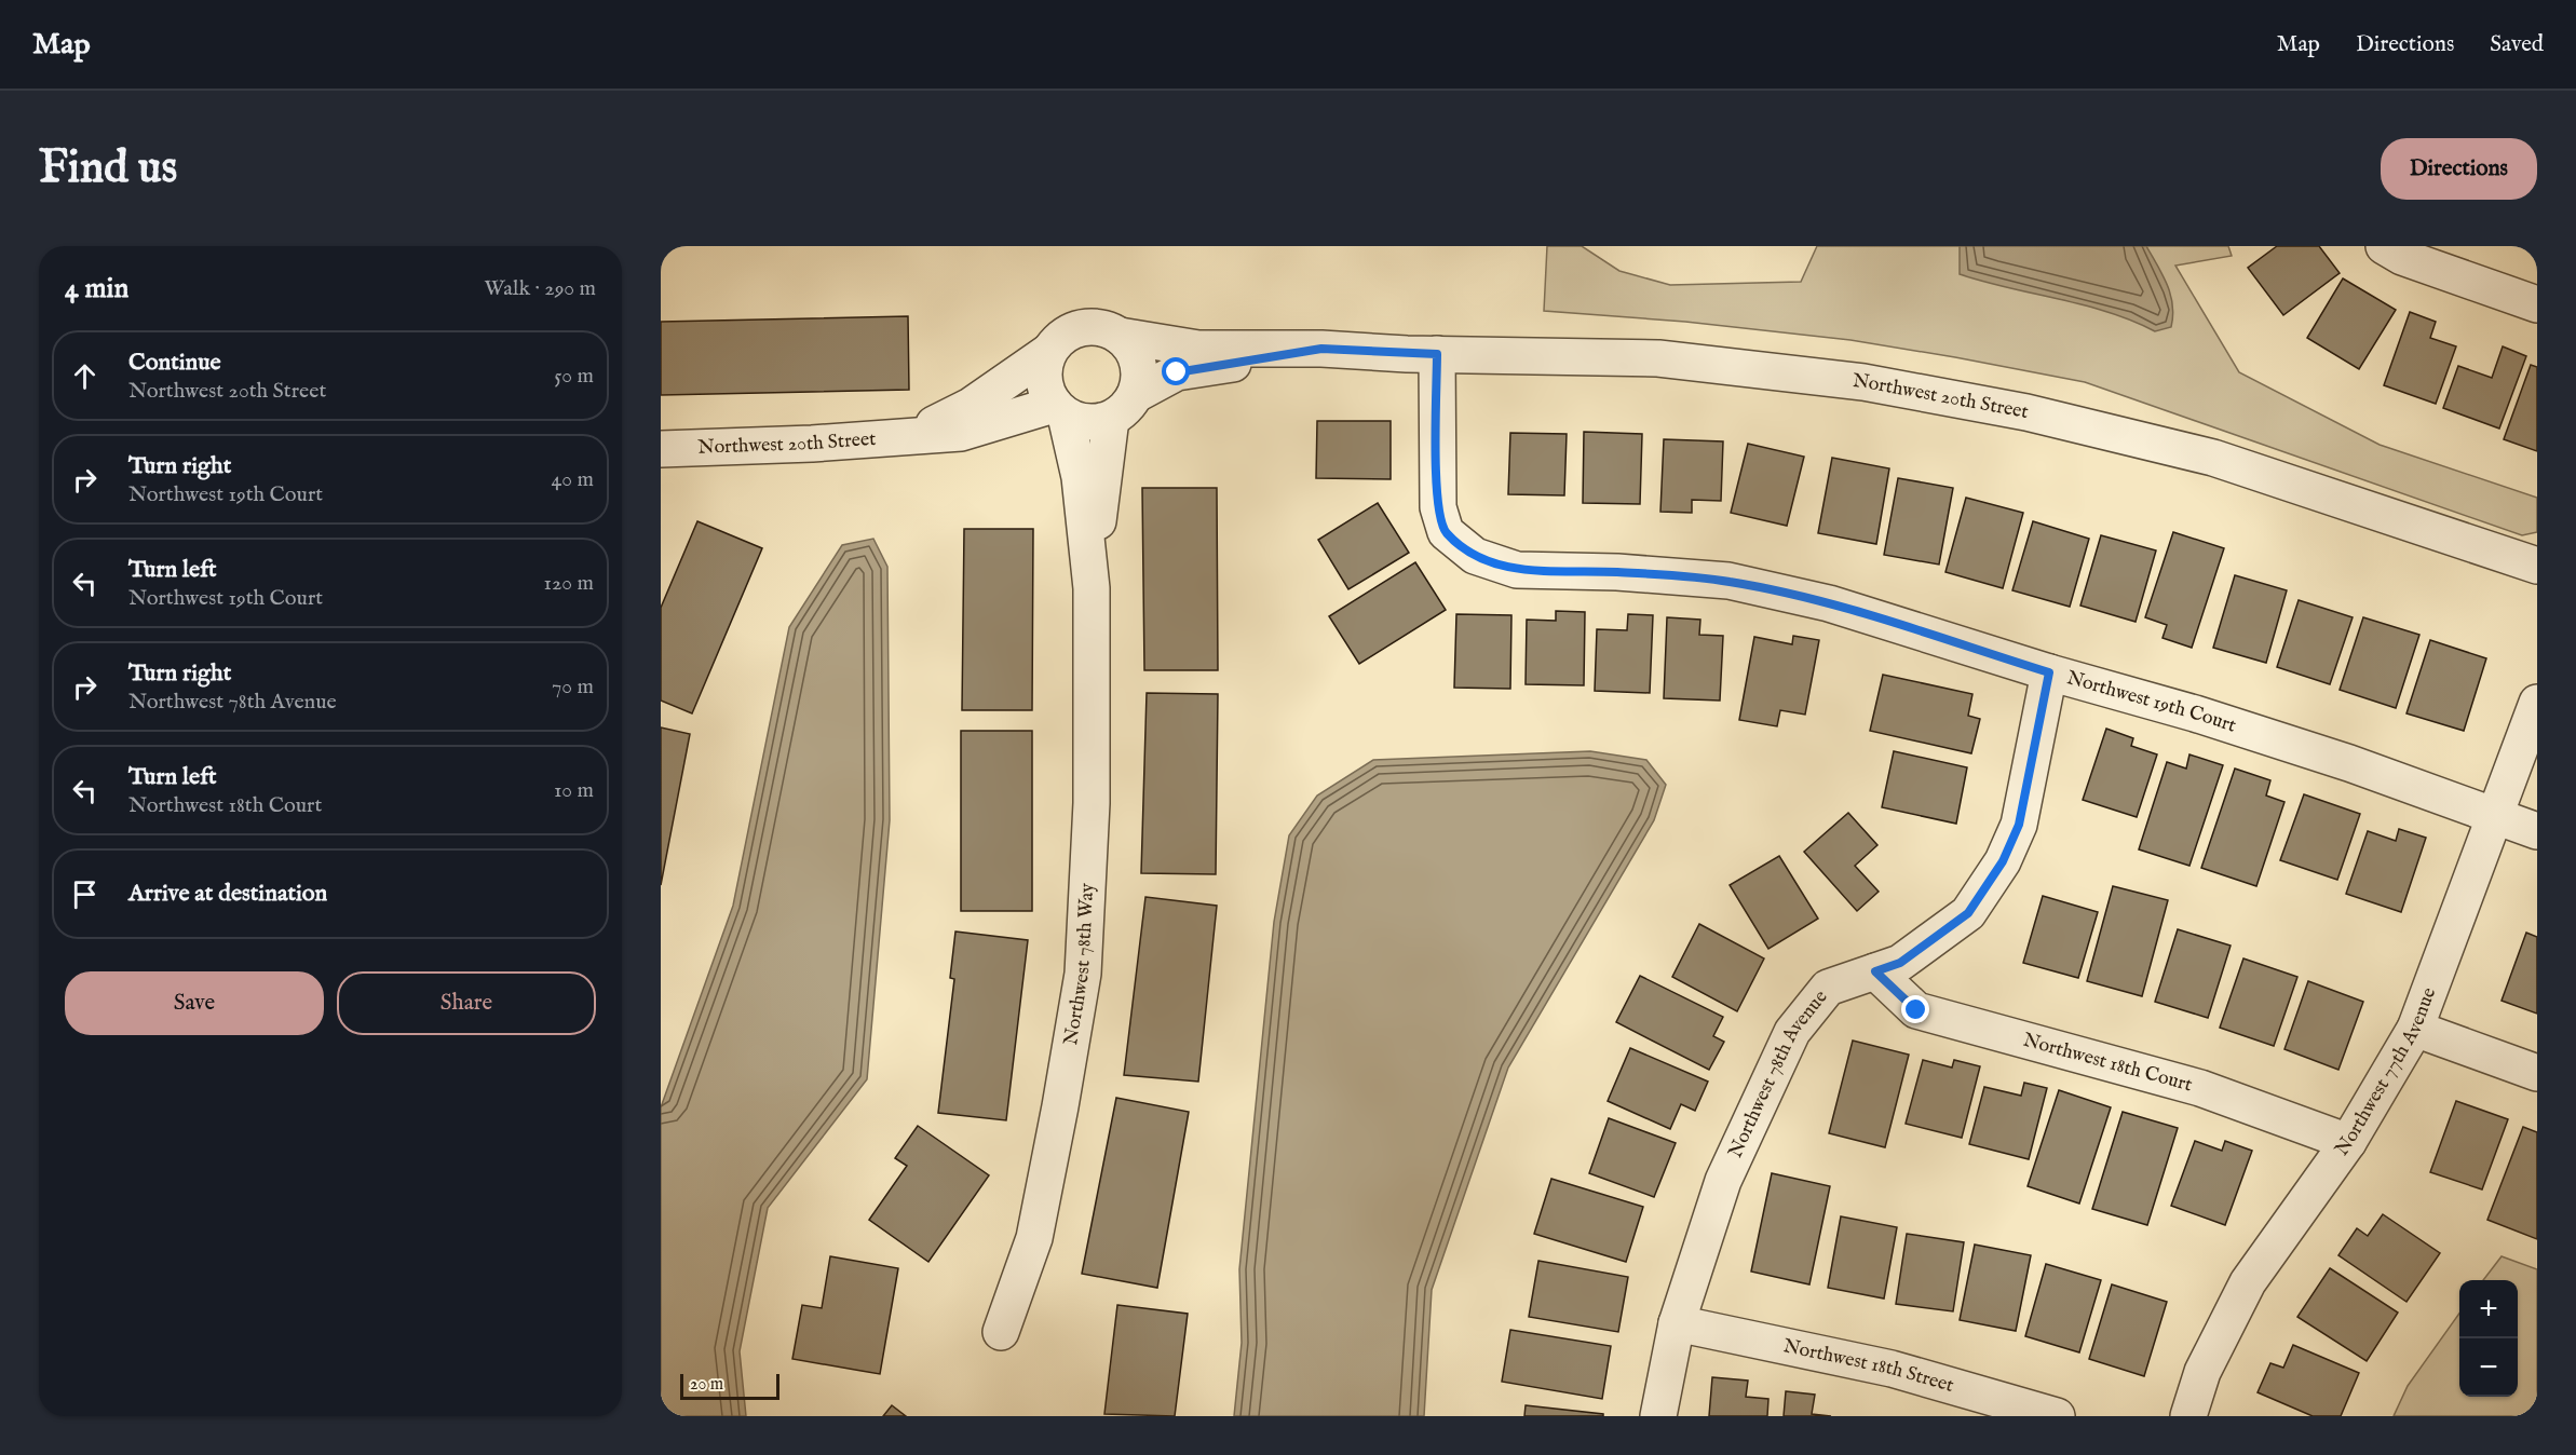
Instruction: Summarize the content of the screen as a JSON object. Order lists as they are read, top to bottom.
{
  "streets": {
    "street": [
      "Northwest 20th Street",
      "Northwest 19th Court",
      "Northwest 78th Way",
      "Northwest 18th Court",
      "Northwest 77th Avenue",
      "Northwest 78th Avenue",
      "Northwest 18th Street"
    ]
  },
  "crossings": [
    ["Northwest 20th Street", "Northwest 19th Court"],
    ["Northwest 20th Street", "Northwest 78th Way"],
    ["Northwest 19th Court", "Northwest 77th Avenue"],
    ["Northwest 19th Court", "Northwest 78th Avenue"],
    ["Northwest 18th Court", "Northwest 77th Avenue"],
    ["Northwest 18th Court", "Northwest 78th Avenue"],
    ["Northwest 78th Avenue", "Northwest 18th Street"]
  ],
  "scale_bar": "20 m",
  "page": {
    "header": "Map",
    "nav": ["Map", "Directions", "Saved"],
    "buttons": [
      "Directions",
      ["Save", "Share"]
    ],
    "title": "Find us",
    "heading": ["4 min", "Walk · 290 m"],
    "list": [
      ["Continue", "Northwest 20th Street", "50 m"],
      ["Turn right", "Northwest 19th Court", "40 m"],
      ["Turn left", "Northwest 19th Court", "120 m"],
      ["Turn right", "Northwest 78th Avenue", "70 m"],
      ["Turn left", "Northwest 18th Court", "10 m"],
      "Arrive at destination"
    ],
    "map_buttons": ["+", "−"],
    "scale": "20 m"
  }
}
